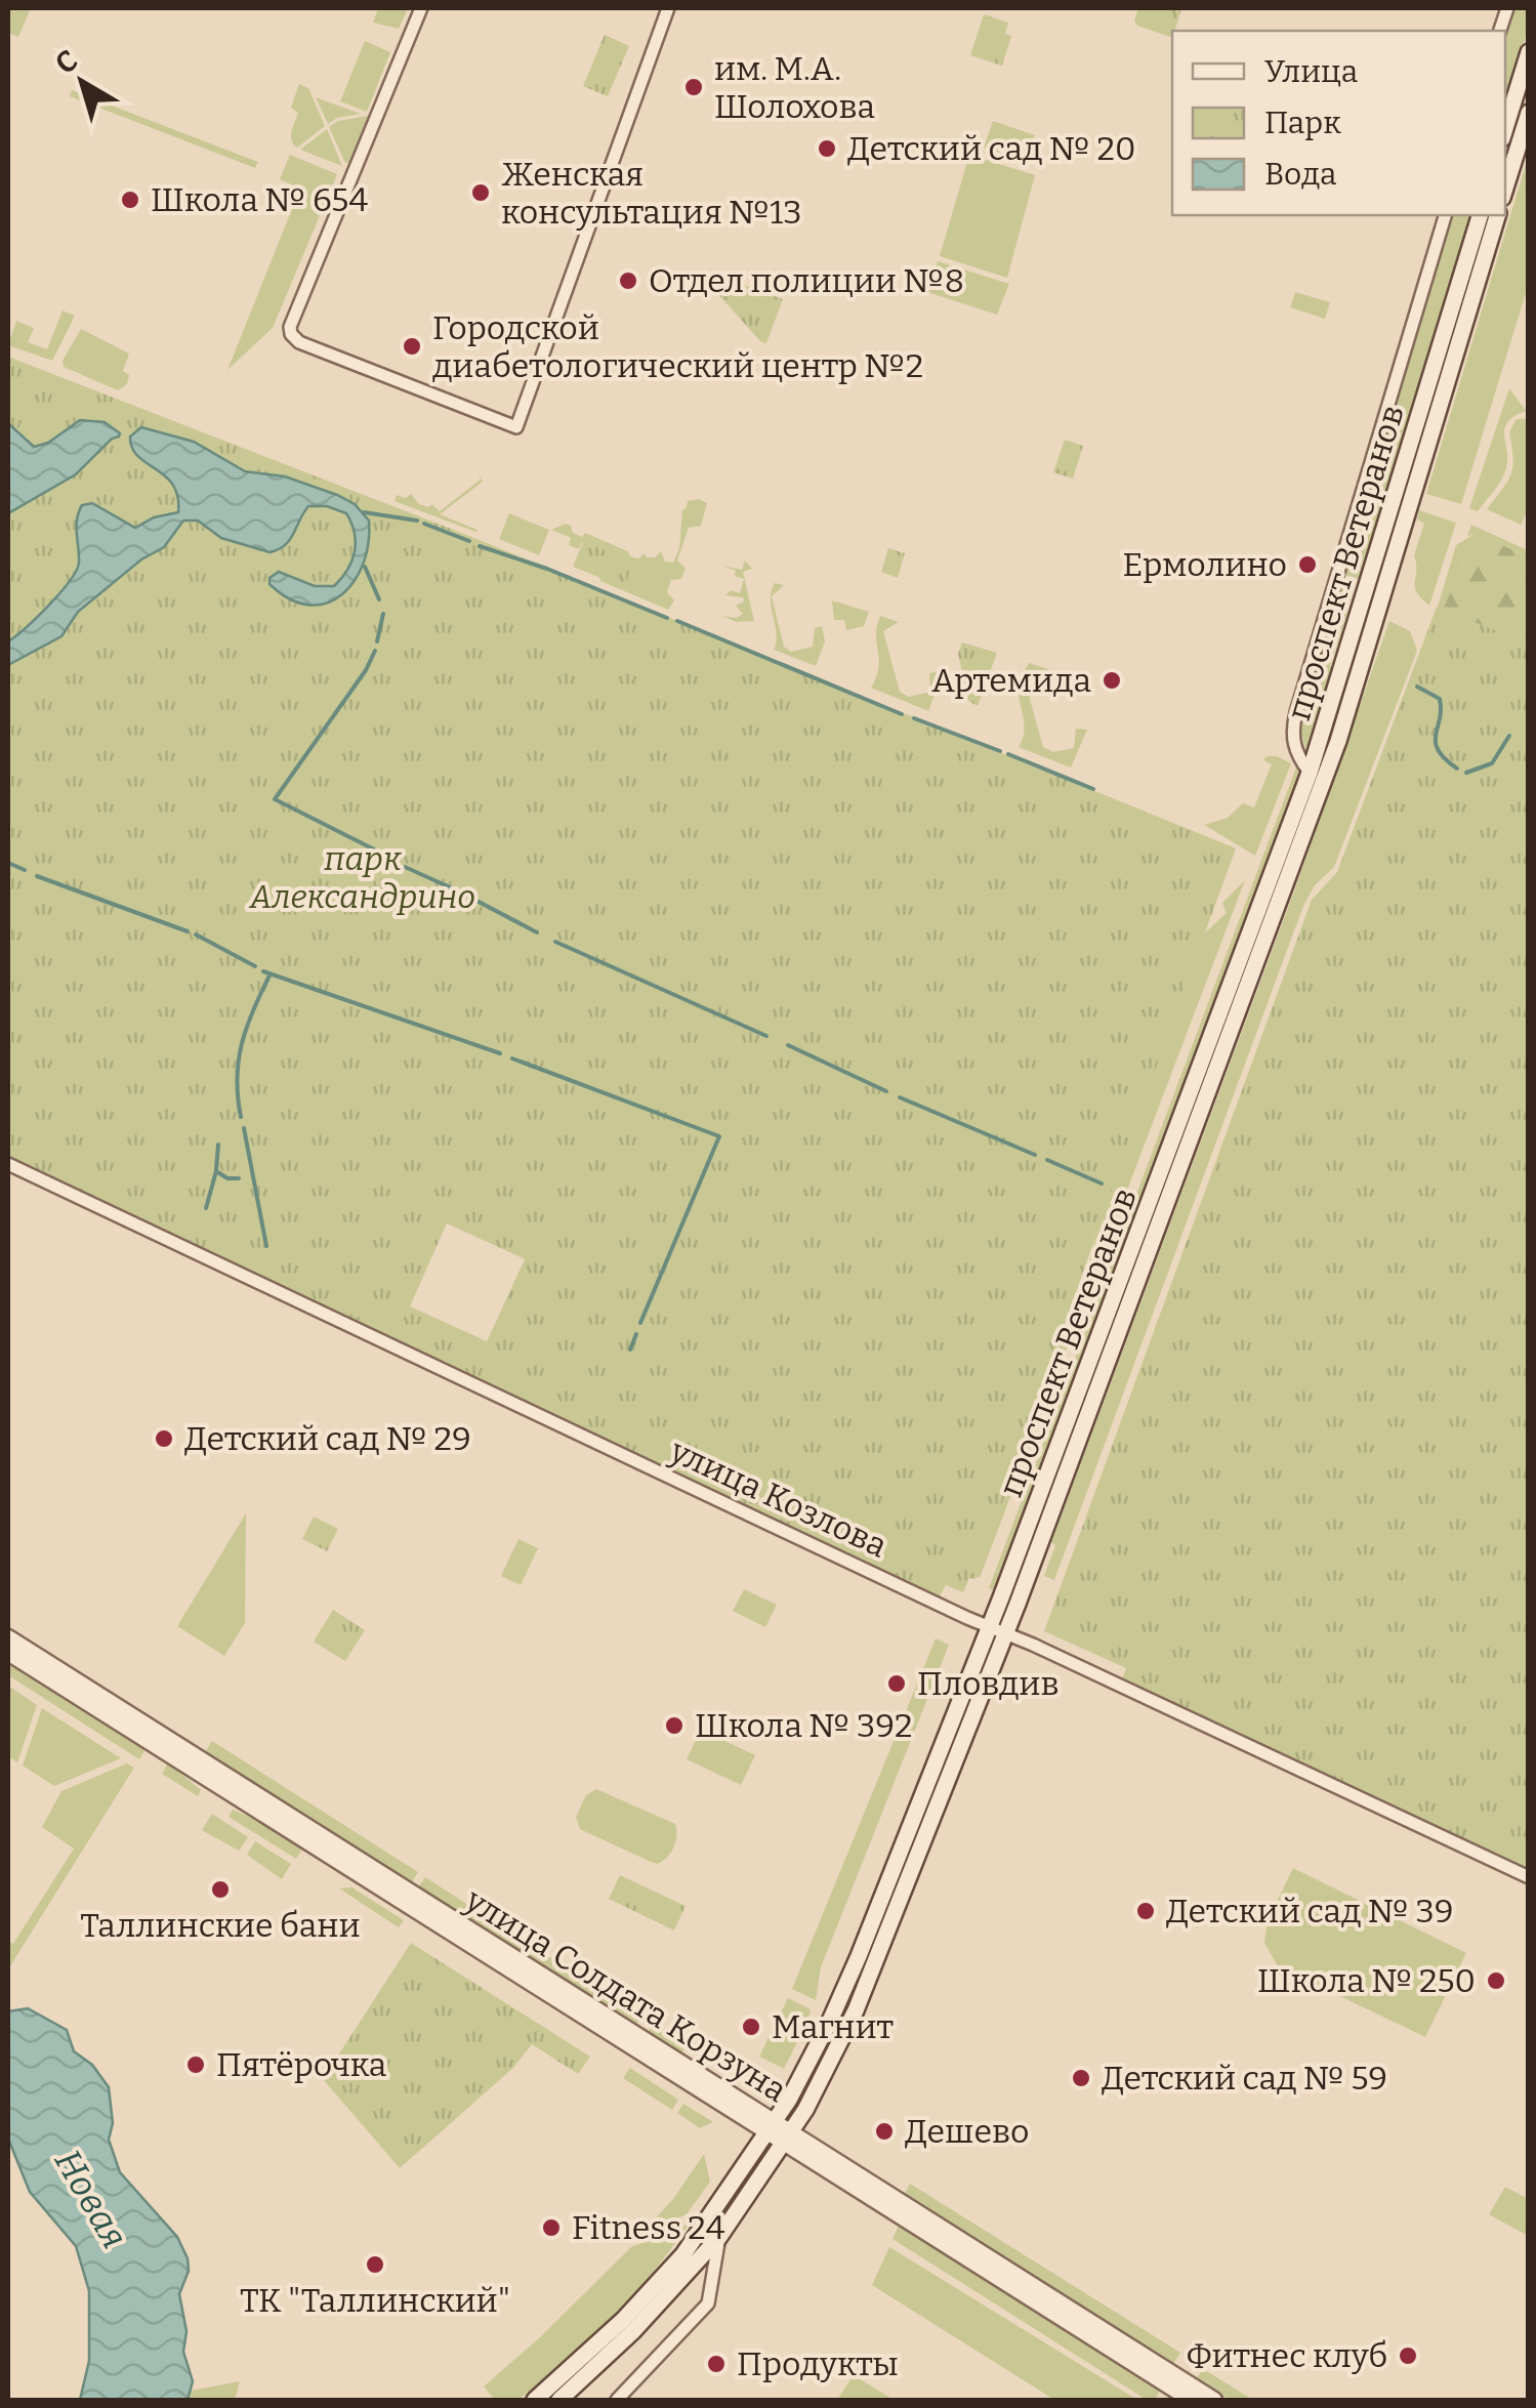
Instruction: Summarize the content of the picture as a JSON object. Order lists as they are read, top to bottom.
{
  "streets": {
    "main road": ["проспект Ветеранов"],
    "street": ["улица Козлова", "улица Солдата Корзуна"]
  },
  "crossings": [
    ["проспект Ветеранов", "улица Козлова"],
    ["проспект Ветеранов", "улица Солдата Корзуна"]
  ],
  "water": ["Новая"],
  "parks": ["парк Александрино"],
  "places": [
    "им. М.А. Шолохова",
    "Детский сад № 20",
    "Женская консультация №13",
    "Школа № 654",
    "Отдел полиции №8",
    "Городской диабетологический центр №2",
    "Ермолино",
    "Артемида",
    "Детский сад № 29",
    "Пловдив",
    "Школа № 392",
    "Таллинские бани",
    "Детский сад № 39",
    "Школа № 250",
    "Магнит",
    "Пятёрочка",
    "Детский сад № 59",
    "Дешево",
    "Fitness 24",
    "ТК \"Таллинский\"",
    "Фитнес клуб",
    "Продукты"
  ],
  "legend": ["Улица", "Парк", "Вода"],
  "north": "top left"
}
